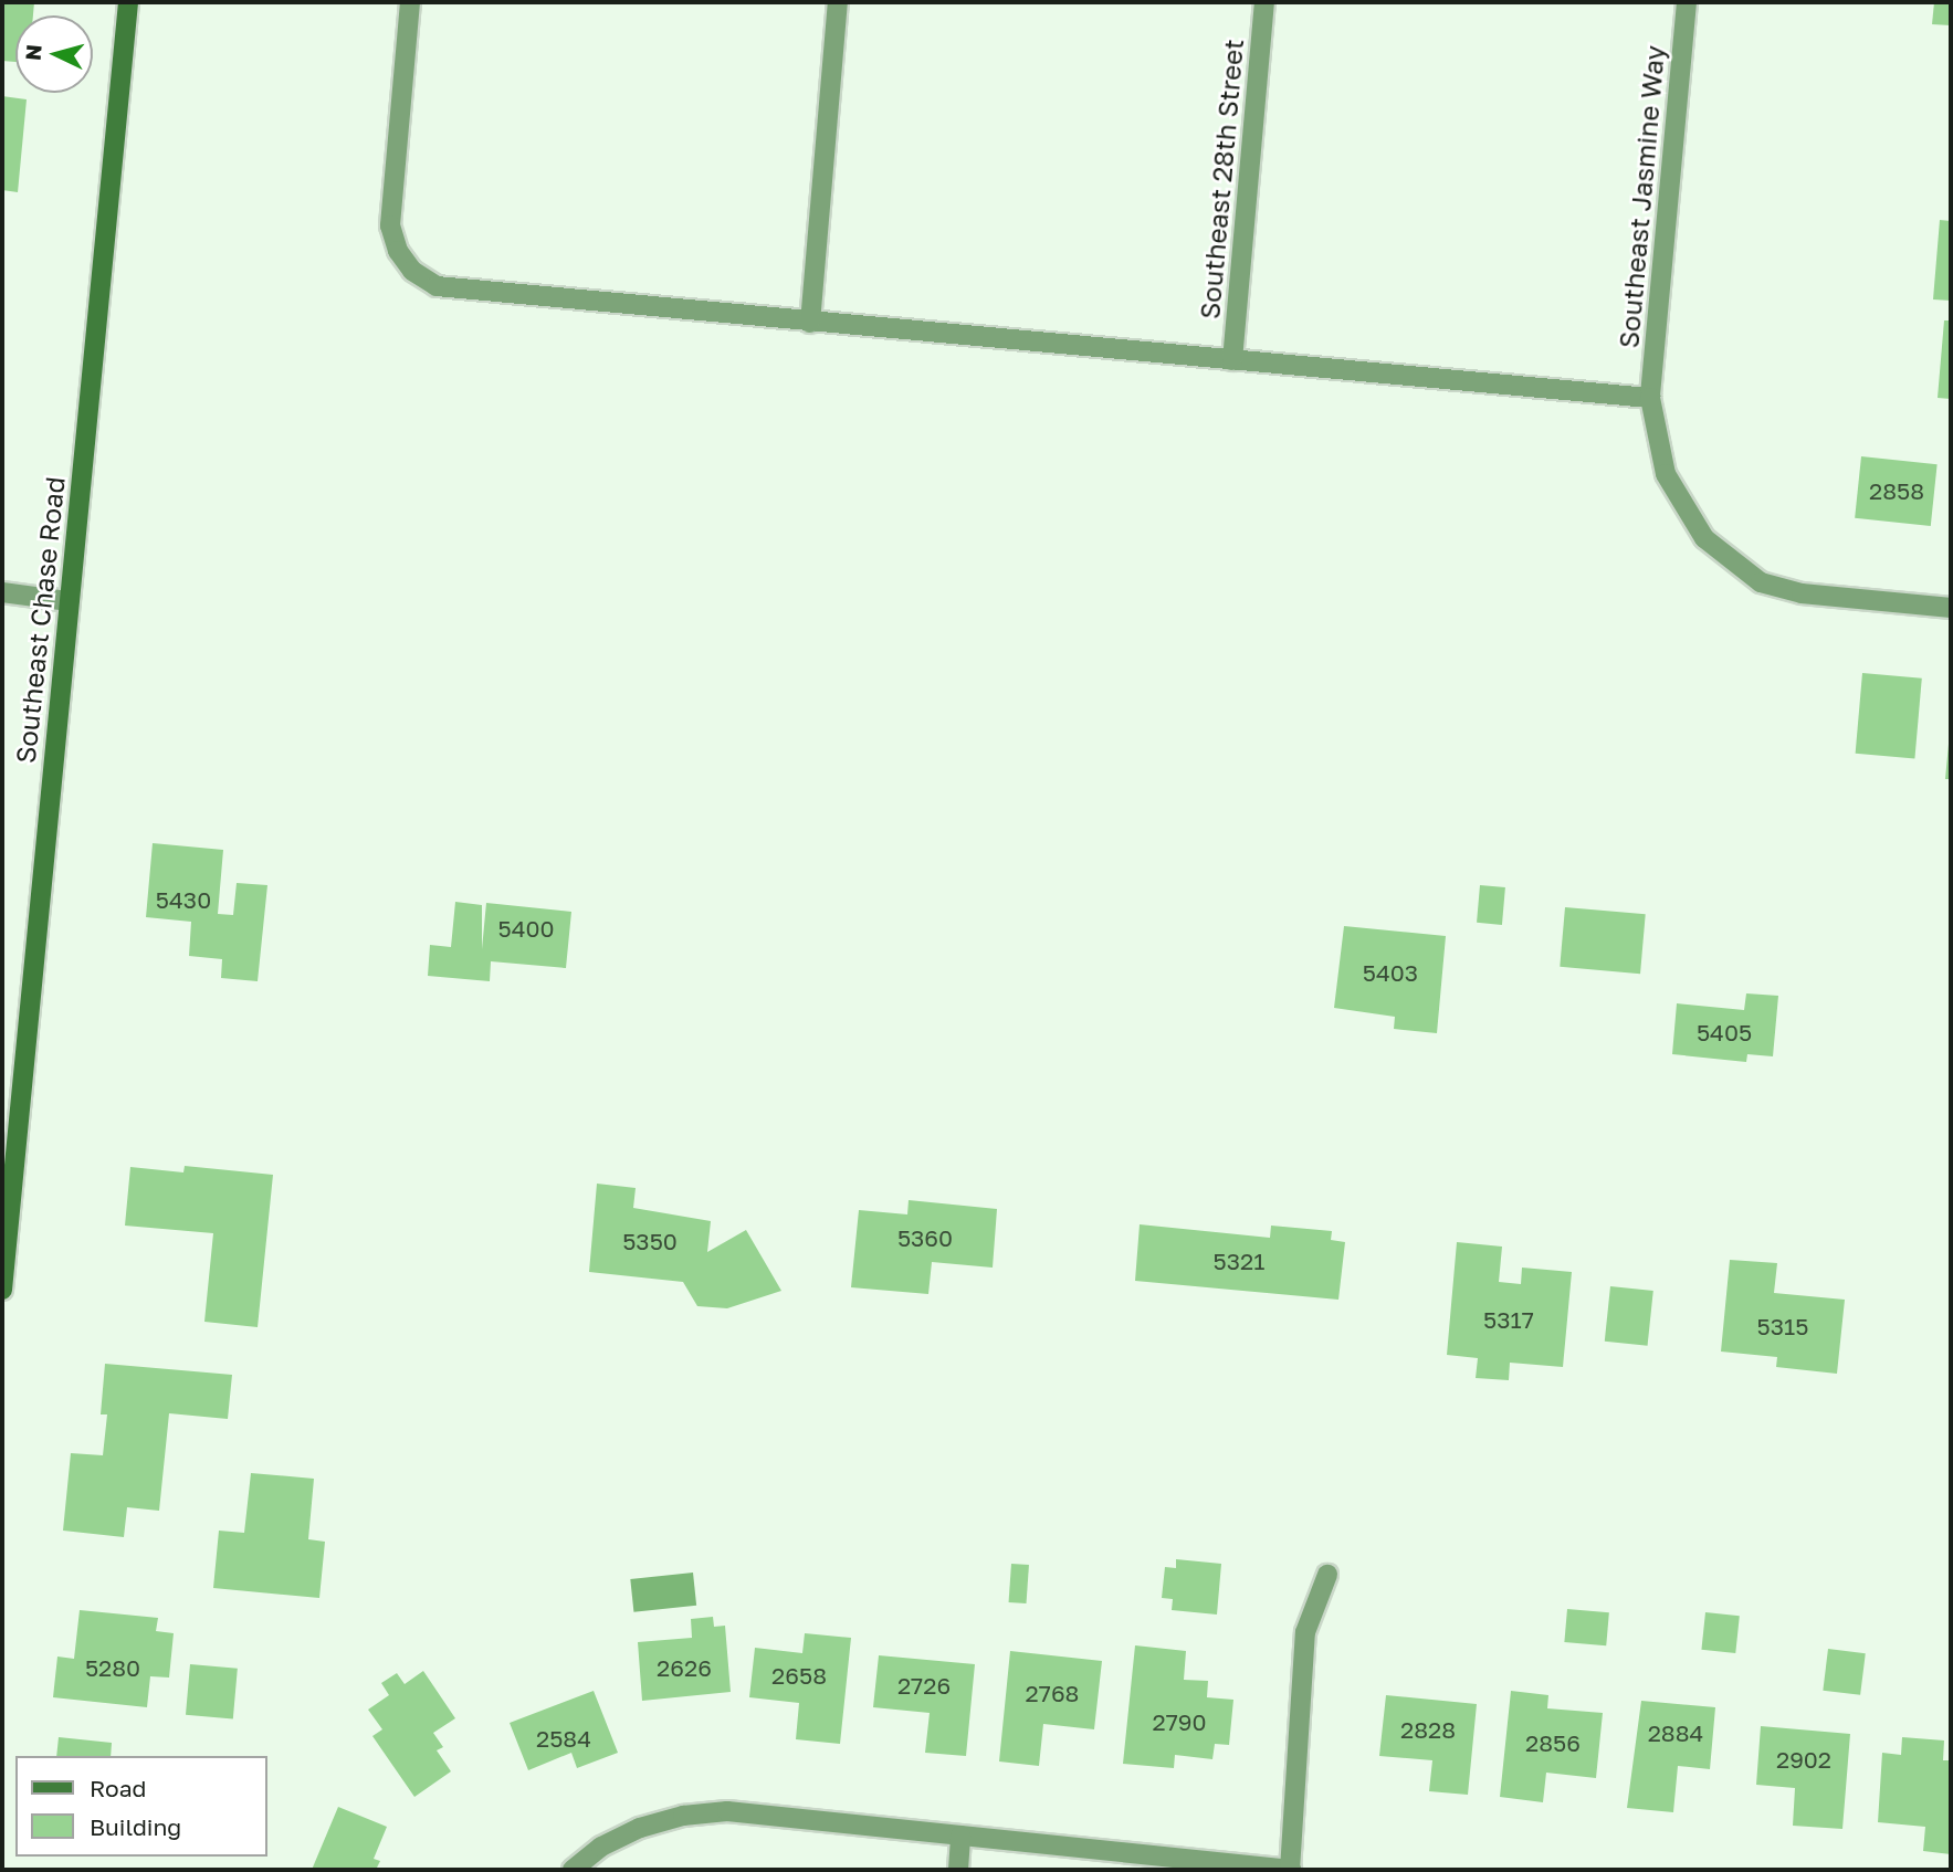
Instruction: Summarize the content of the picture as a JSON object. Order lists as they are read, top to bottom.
{
  "streets": {
    "street": ["Southeast 28th Street", "Southeast Jasmine Way", "Southeast Chase Road"]
  },
  "house_numbers": [
    "2858",
    "5430",
    "5400",
    "5403",
    "5405",
    "5360",
    "5350",
    "5321",
    "5317",
    "5315",
    "5280",
    "2626",
    "2658",
    "2726",
    "2768",
    "2790",
    "2828",
    "2884",
    "2584",
    "2856",
    "2902"
  ],
  "legend": ["Road", "Building"],
  "north": "left"
}
